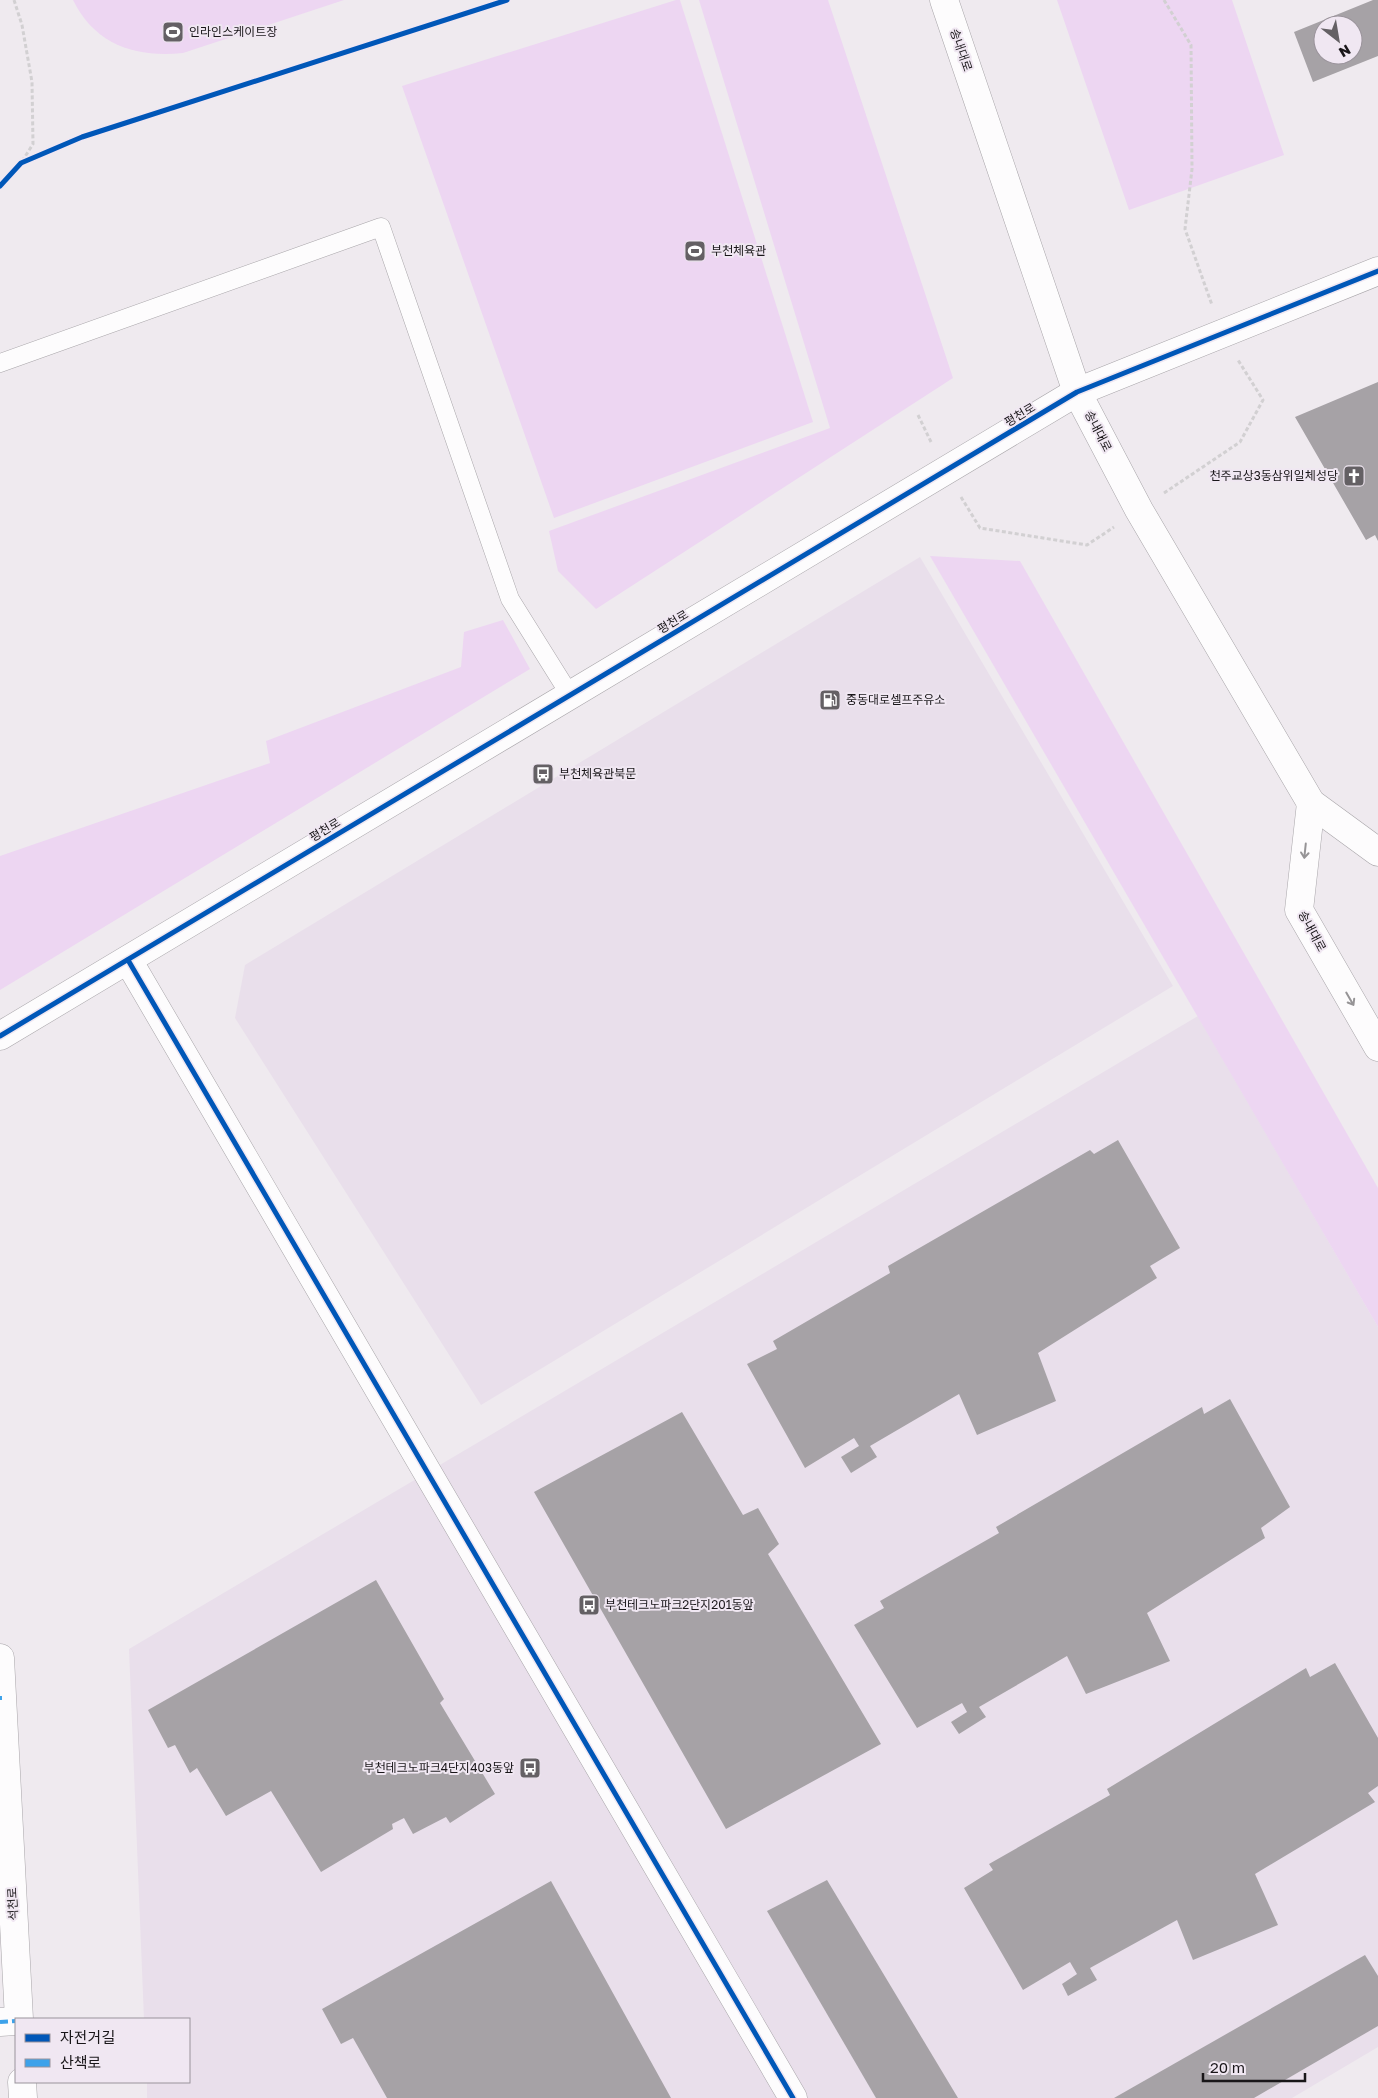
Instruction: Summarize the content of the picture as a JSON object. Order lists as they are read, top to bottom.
{
  "streets": {
    "street": ["송내대로", "평천로", "석천로"]
  },
  "crossings": [
    ["송내대로", "평천로"]
  ],
  "places": {
    "sports": ["인라인스케이트장", "부천체육관"],
    "church": ["천주교상3동삼위일체성당"],
    "fuel station": ["중동대로셀프주유소"],
    "bus stop": ["부천체육관북문", "부천테크노파크2단지201동앞", "부천테크노파크4단지403동앞"]
  },
  "legend": ["자전거길", "산책로"],
  "scale_bar": "20 m",
  "north": "bottom right"
}
